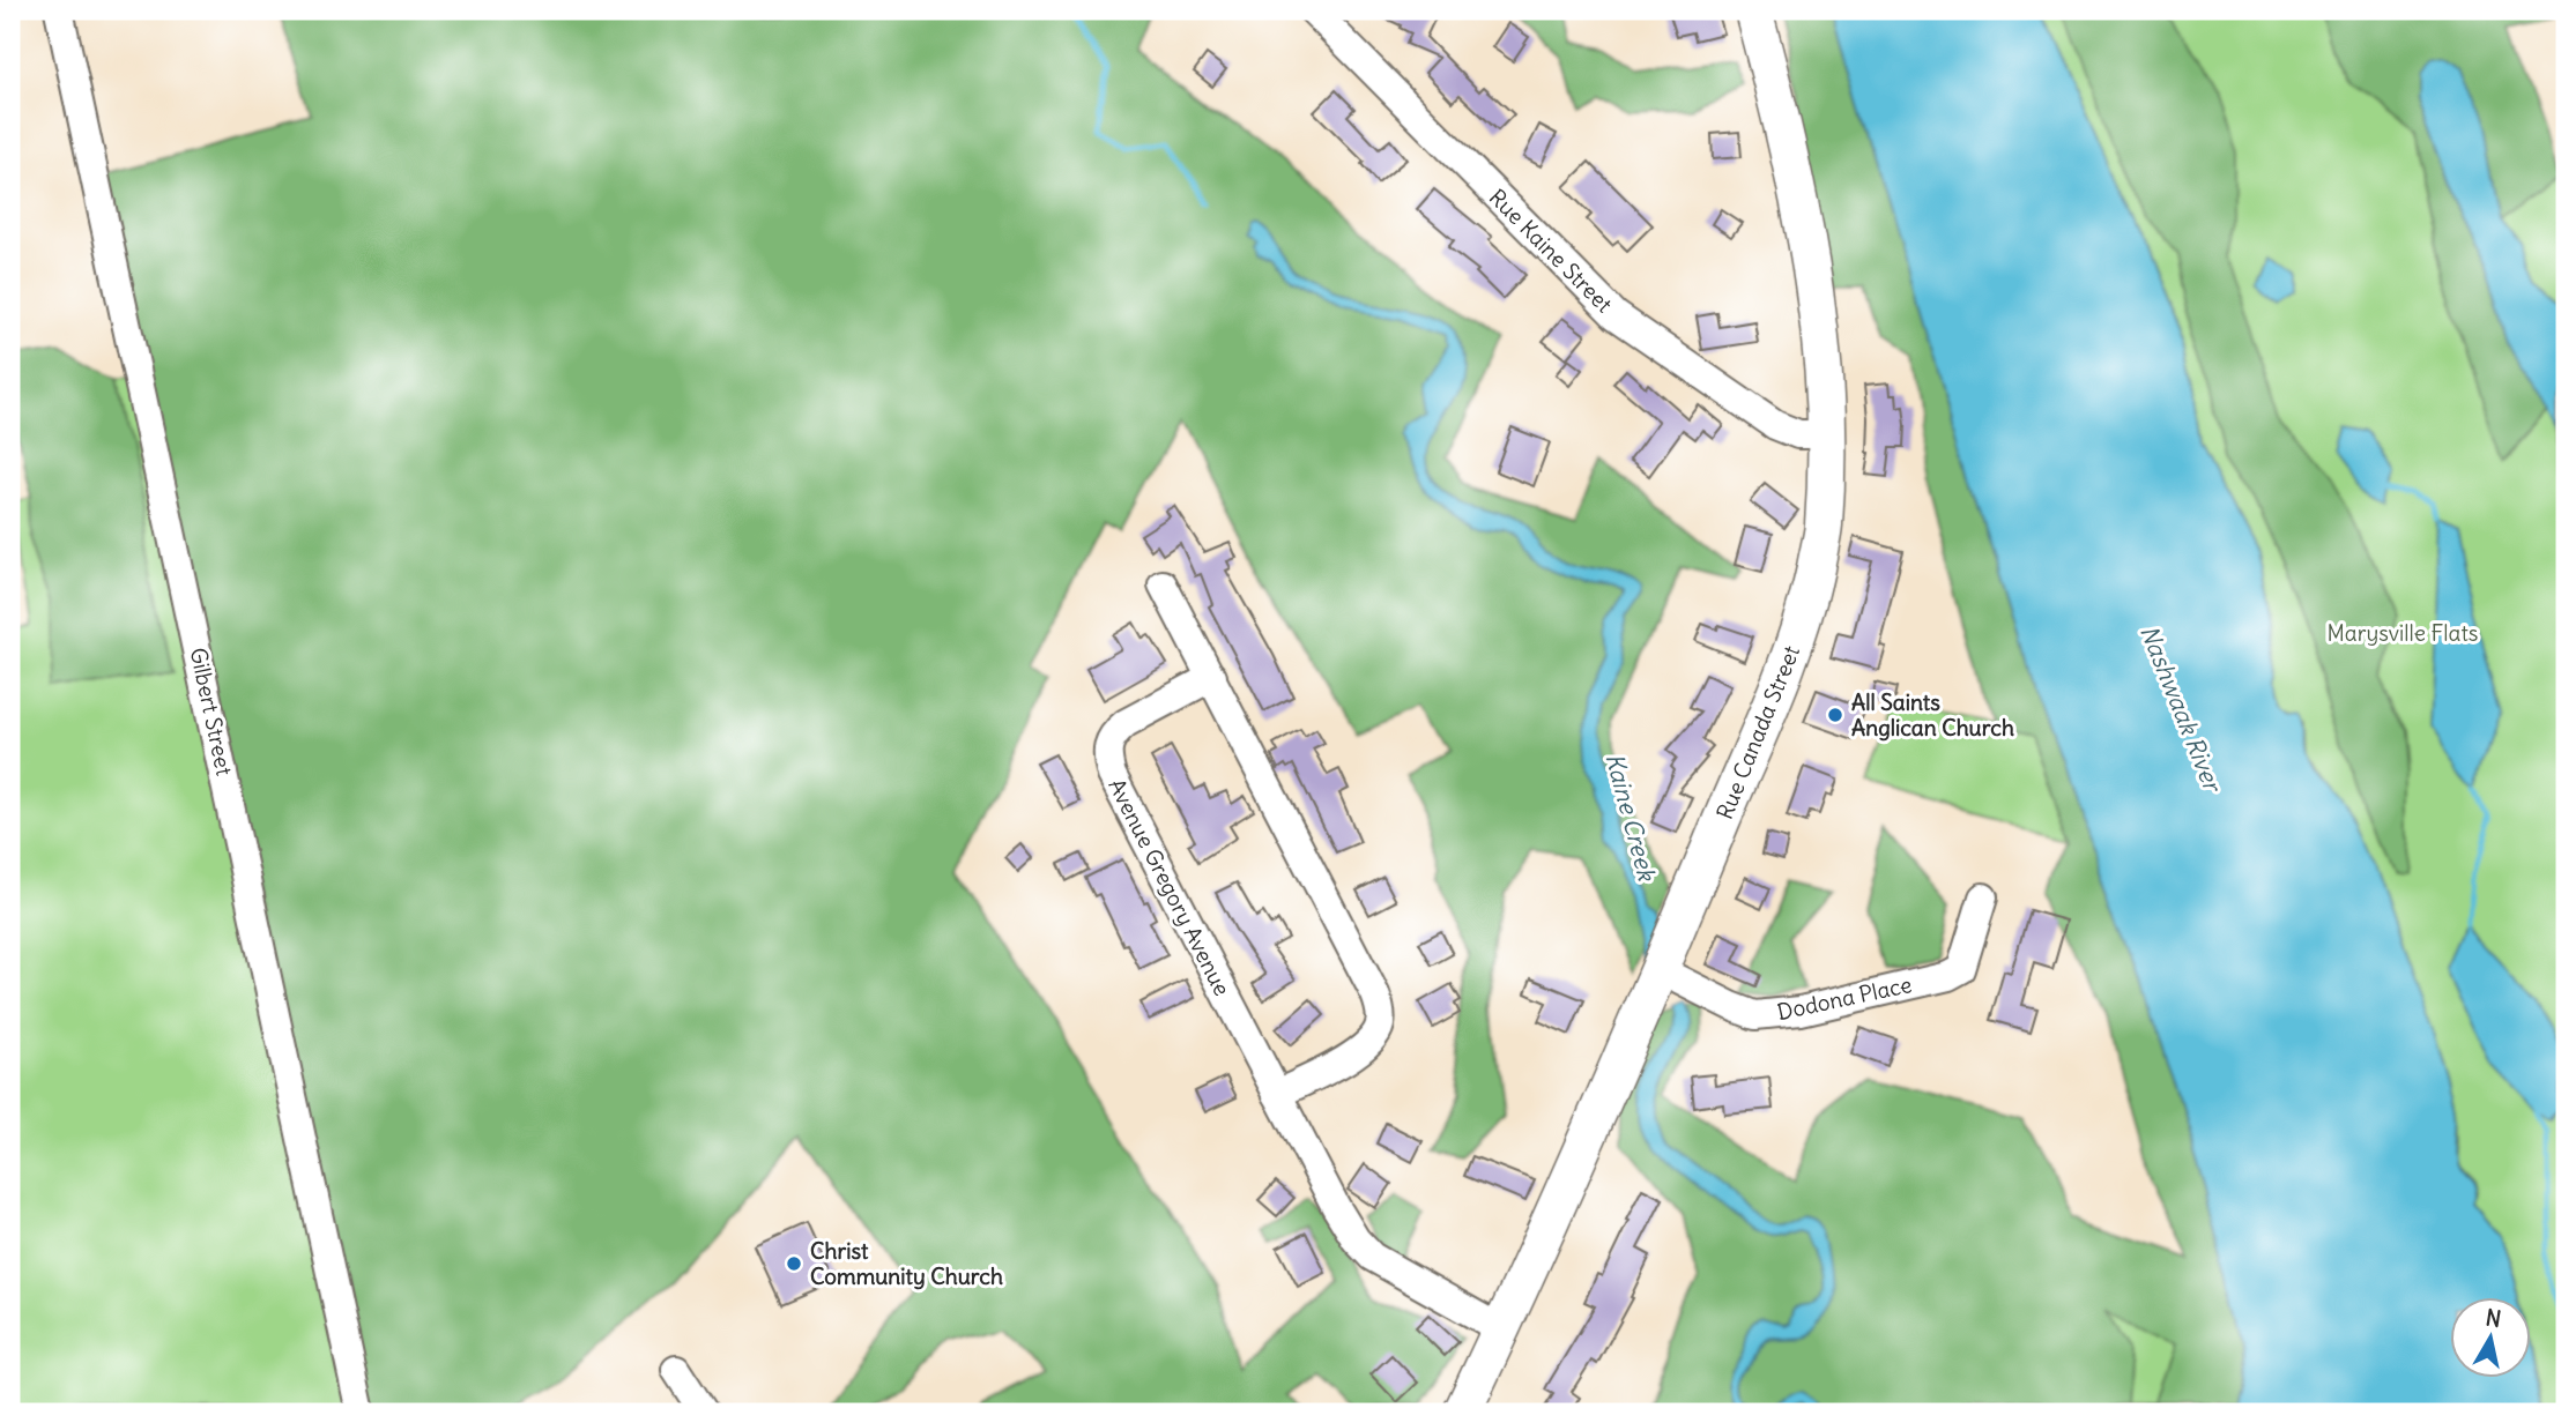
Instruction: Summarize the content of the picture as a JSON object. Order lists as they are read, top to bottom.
{
  "streets": {
    "main road": ["Rue Canada Street"],
    "street": [
      "Rue Kaine Street",
      "Gilbert Street",
      "Avenue Gregory Avenue",
      "Dodona Place"
    ]
  },
  "crossings": [
    ["Rue Kaine Street", "Rue Canada Street"],
    ["Rue Canada Street", "Avenue Gregory Avenue"],
    ["Rue Canada Street", "Dodona Place"]
  ],
  "water": ["Nashwaak River", "Kaine Creek"],
  "parks": ["Marysville Flats"],
  "places": ["All Saints Anglican Church", "Christ Community Church"],
  "north": "top"
}
